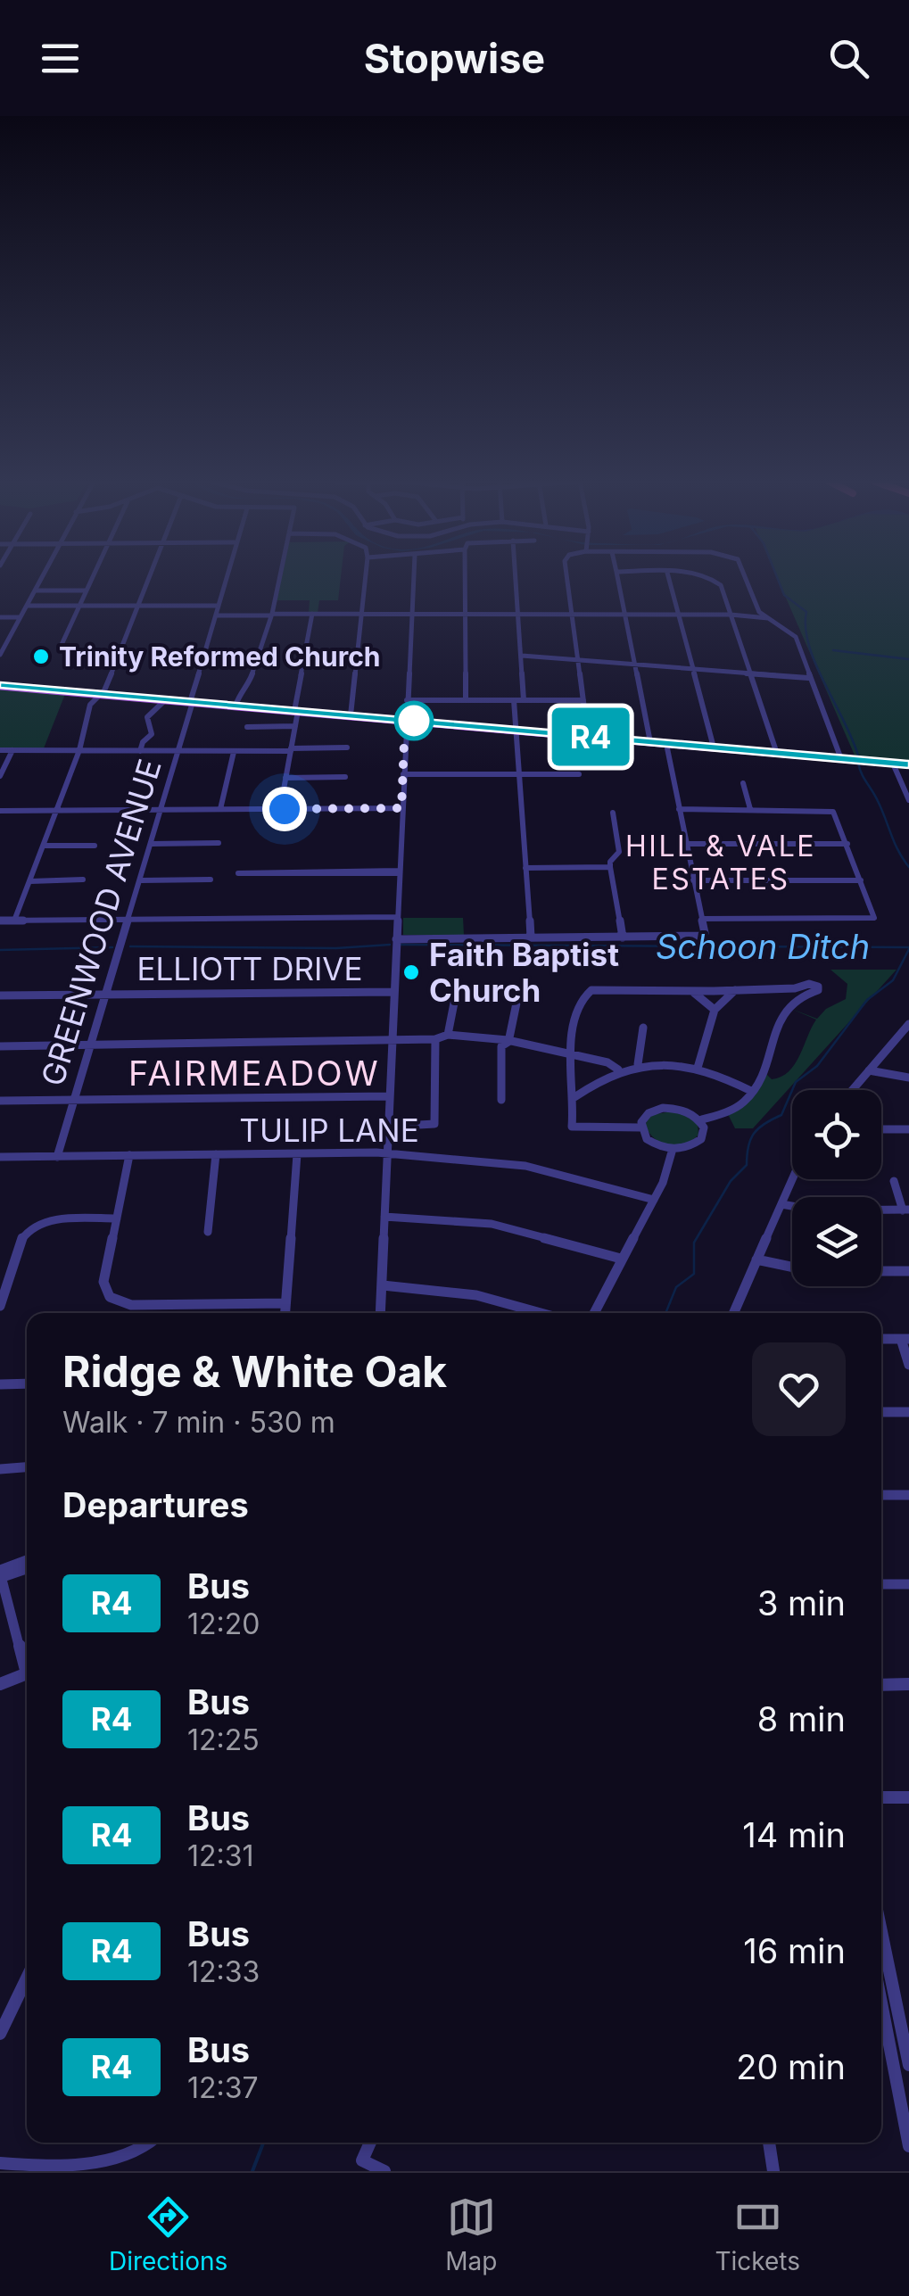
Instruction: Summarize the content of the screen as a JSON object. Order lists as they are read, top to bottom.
{
  "streets": {
    "street": ["GREENWOOD AVENUE", "ELLIOTT DRIVE", "TULIP LANE"]
  },
  "crossings": [
    ["GREENWOOD AVENUE", "ELLIOTT DRIVE"],
    ["GREENWOOD AVENUE", "TULIP LANE"]
  ],
  "districts": ["HILL & VALE ESTATES", "FAIRMEADOW"],
  "water": ["Schoon Ditch"],
  "places": ["Trinity Reformed Church", "Faith Baptist Church"],
  "lines": ["bus line R4"],
  "page": {
    "header": "Stopwise",
    "on_map": "R4",
    "heading": [
      ["Ridge & White Oak", "Walk · 7 min · 530 m"],
      "Departures"
    ],
    "list": [
      {
        "mark": "R4",
        "name": "Bus",
        "note": "12:20",
        "value": "3 min"
      },
      {
        "mark": "R4",
        "name": "Bus",
        "note": "12:25",
        "value": "8 min"
      },
      {
        "mark": "R4",
        "name": "Bus",
        "note": "12:31",
        "value": "14 min"
      },
      {
        "mark": "R4",
        "name": "Bus",
        "note": "12:33",
        "value": "16 min"
      },
      {
        "mark": "R4",
        "name": "Bus",
        "note": "12:37",
        "value": "20 min"
      }
    ],
    "tabs": ["Directions", "Map", "Tickets"]
  }
}
